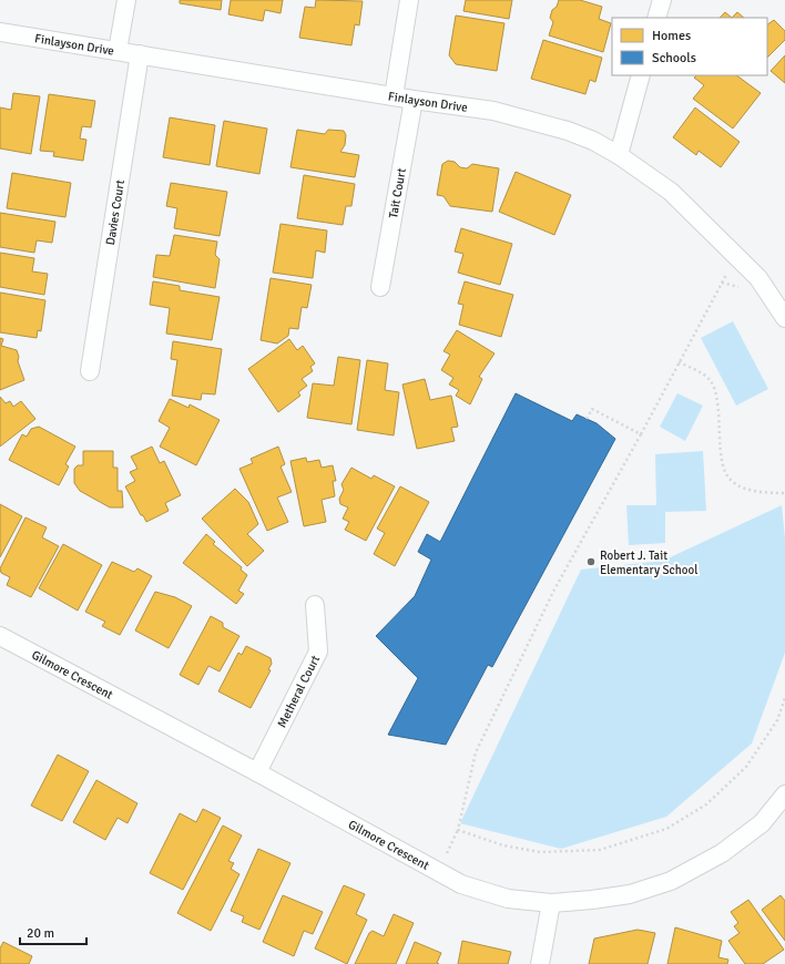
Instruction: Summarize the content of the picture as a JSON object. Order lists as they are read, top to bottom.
{
  "streets": {
    "street": [
      "Finlayson Drive",
      "Tait Court",
      "Davies Court",
      "Gilmore Crescent",
      "Metheral Court"
    ]
  },
  "crossings": [
    ["Finlayson Drive", "Tait Court"],
    ["Finlayson Drive", "Davies Court"],
    ["Gilmore Crescent", "Metheral Court"]
  ],
  "places": ["Robert J. Tait Elementary School"],
  "legend": ["Homes", "Schools"],
  "scale_bar": "20 m"
}
